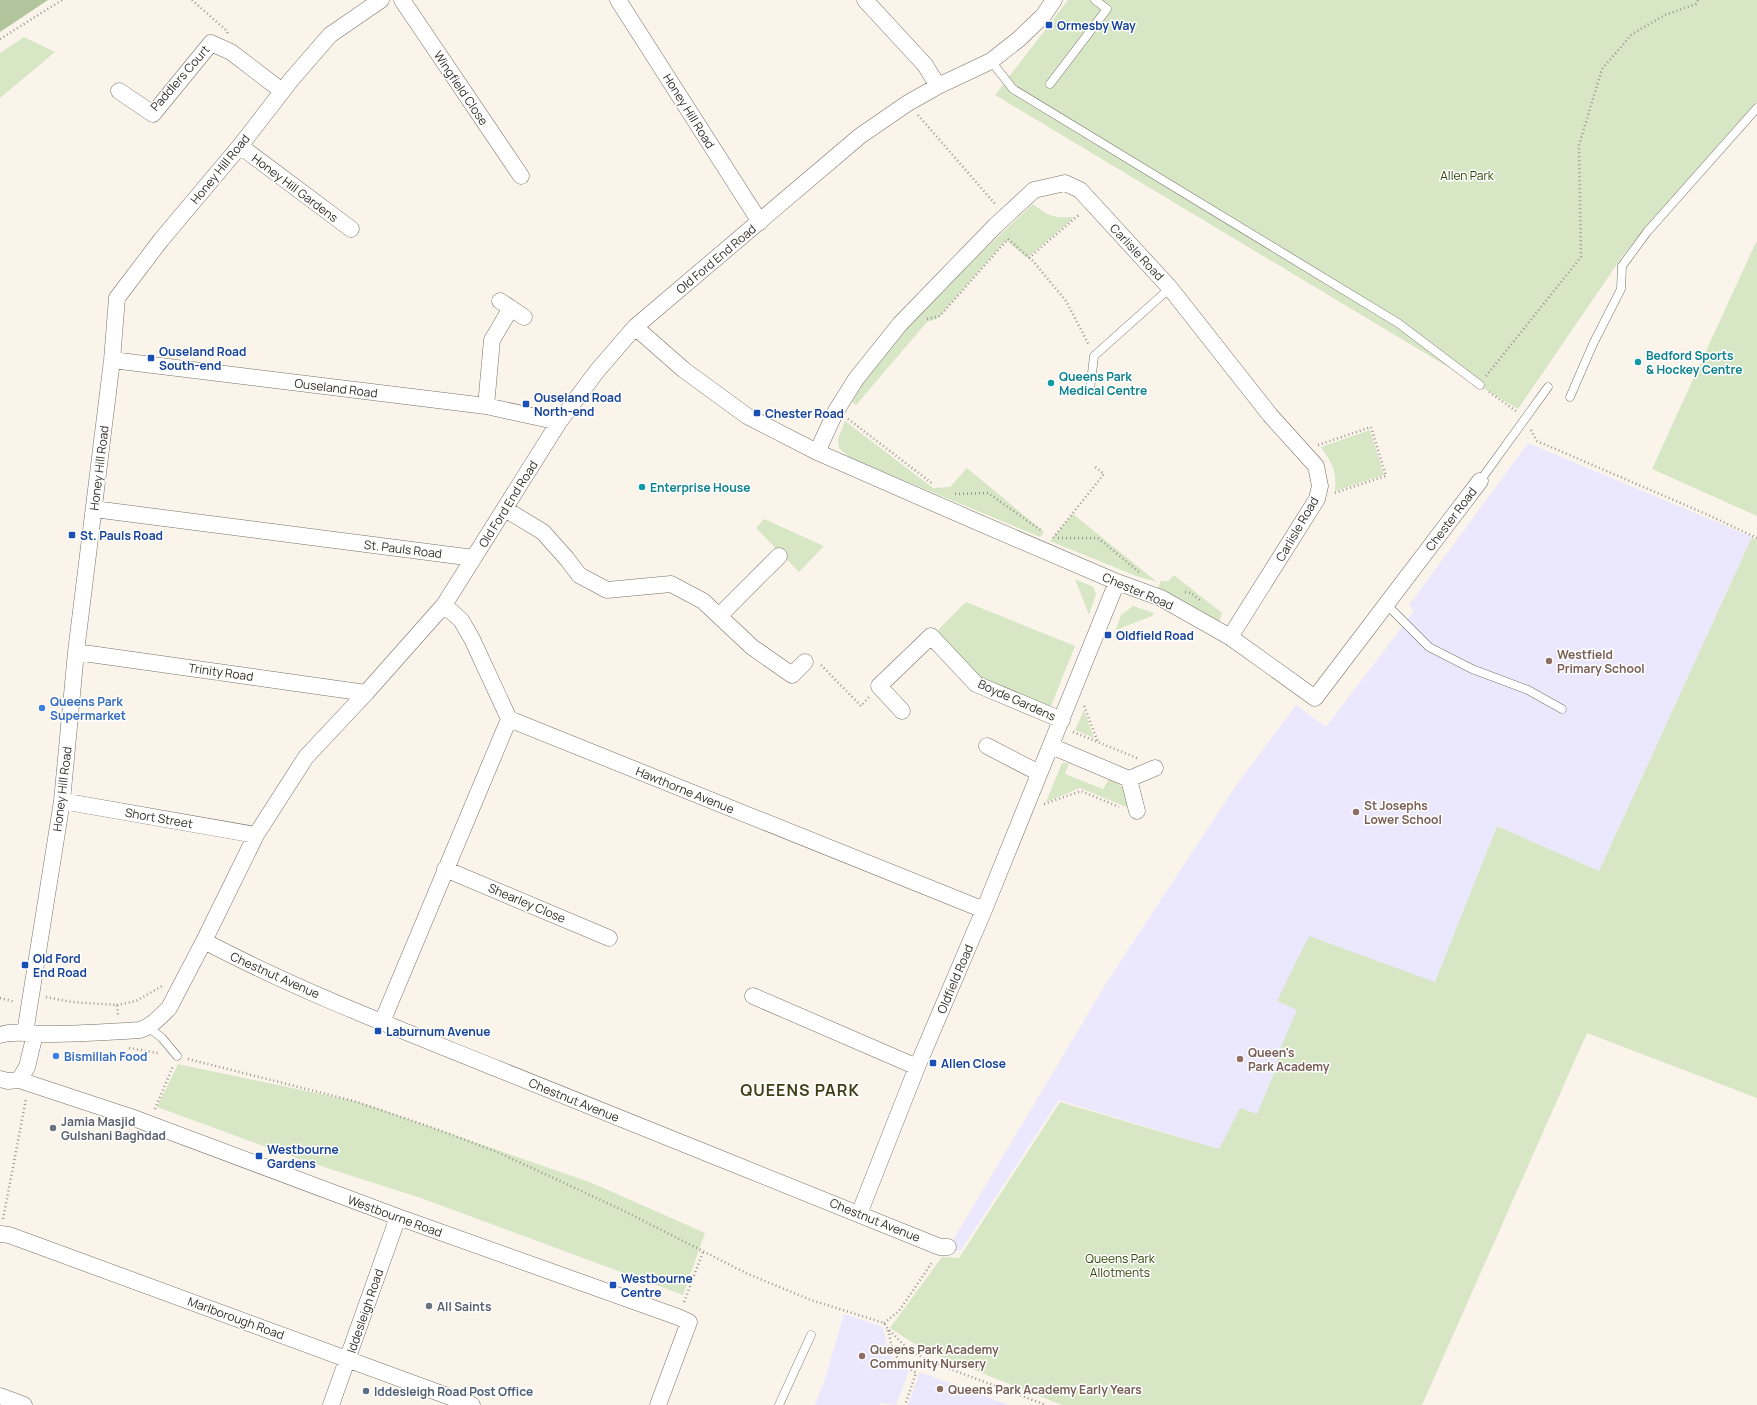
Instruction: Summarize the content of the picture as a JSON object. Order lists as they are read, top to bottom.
{
  "streets": {
    "street": [
      "Paddlers Court",
      "Wingfield Close",
      "Honey Hill Road",
      "Honey Hill Gardens",
      "Carlisle Road",
      "Old Ford End Road",
      "Ouseland Road",
      "Chester Road",
      "St. Pauls Road",
      "Trinity Road",
      "Boyde Gardens",
      "Hawthorne Avenue",
      "Short Street",
      "Shearley Close",
      "Chestnut Avenue",
      "Oldfield Road",
      "Westbourne Road",
      "Iddesleigh Road",
      "Marlborough Road"
    ]
  },
  "crossings": [
    ["Paddlers Court", "Honey Hill Road"],
    ["Honey Hill Road", "Honey Hill Gardens"],
    ["Honey Hill Road", "Old Ford End Road"],
    ["Honey Hill Road", "Ouseland Road"],
    ["Honey Hill Road", "St. Pauls Road"],
    ["Honey Hill Road", "Trinity Road"],
    ["Honey Hill Road", "Short Street"],
    ["Carlisle Road", "Chester Road"],
    ["Old Ford End Road", "Ouseland Road"],
    ["Old Ford End Road", "Chester Road"],
    ["Old Ford End Road", "St. Pauls Road"],
    ["Old Ford End Road", "Trinity Road"],
    ["Old Ford End Road", "Short Street"],
    ["Old Ford End Road", "Chestnut Avenue"],
    ["Chester Road", "Oldfield Road"],
    ["Boyde Gardens", "Oldfield Road"],
    ["Hawthorne Avenue", "Oldfield Road"],
    ["Chestnut Avenue", "Oldfield Road"],
    ["Westbourne Road", "Iddesleigh Road"],
    ["Iddesleigh Road", "Marlborough Road"]
  ],
  "districts": ["QUEENS PARK"],
  "parks": ["Allen Park", "Queens Park Allotments"],
  "places": {
    "transit": [
      "Ormesby Way",
      "Ouseland Road South-end",
      "Ouseland Road North-end",
      "Chester Road",
      "St. Pauls Road",
      "Oldfield Road",
      "Old Ford End Road",
      "Laburnum Avenue",
      "Allen Close",
      "Westbourne Gardens",
      "Westbourne Centre"
    ],
    "other": [
      "Bedford Sports & Hockey Centre",
      "Queens Park Medical Centre",
      "Enterprise House",
      "Westfield Primary School",
      "Queens Park Supermarket",
      "St Josephs Lower School",
      "Bismillah Food",
      "Queen's Park Academy",
      "Jamia Masjid Gulshani Baghdad",
      "All Saints",
      "Queens Park Academy Community Nursery",
      "Queens Park Academy Early Years",
      "Iddesleigh Road Post Office"
    ]
  }
}
